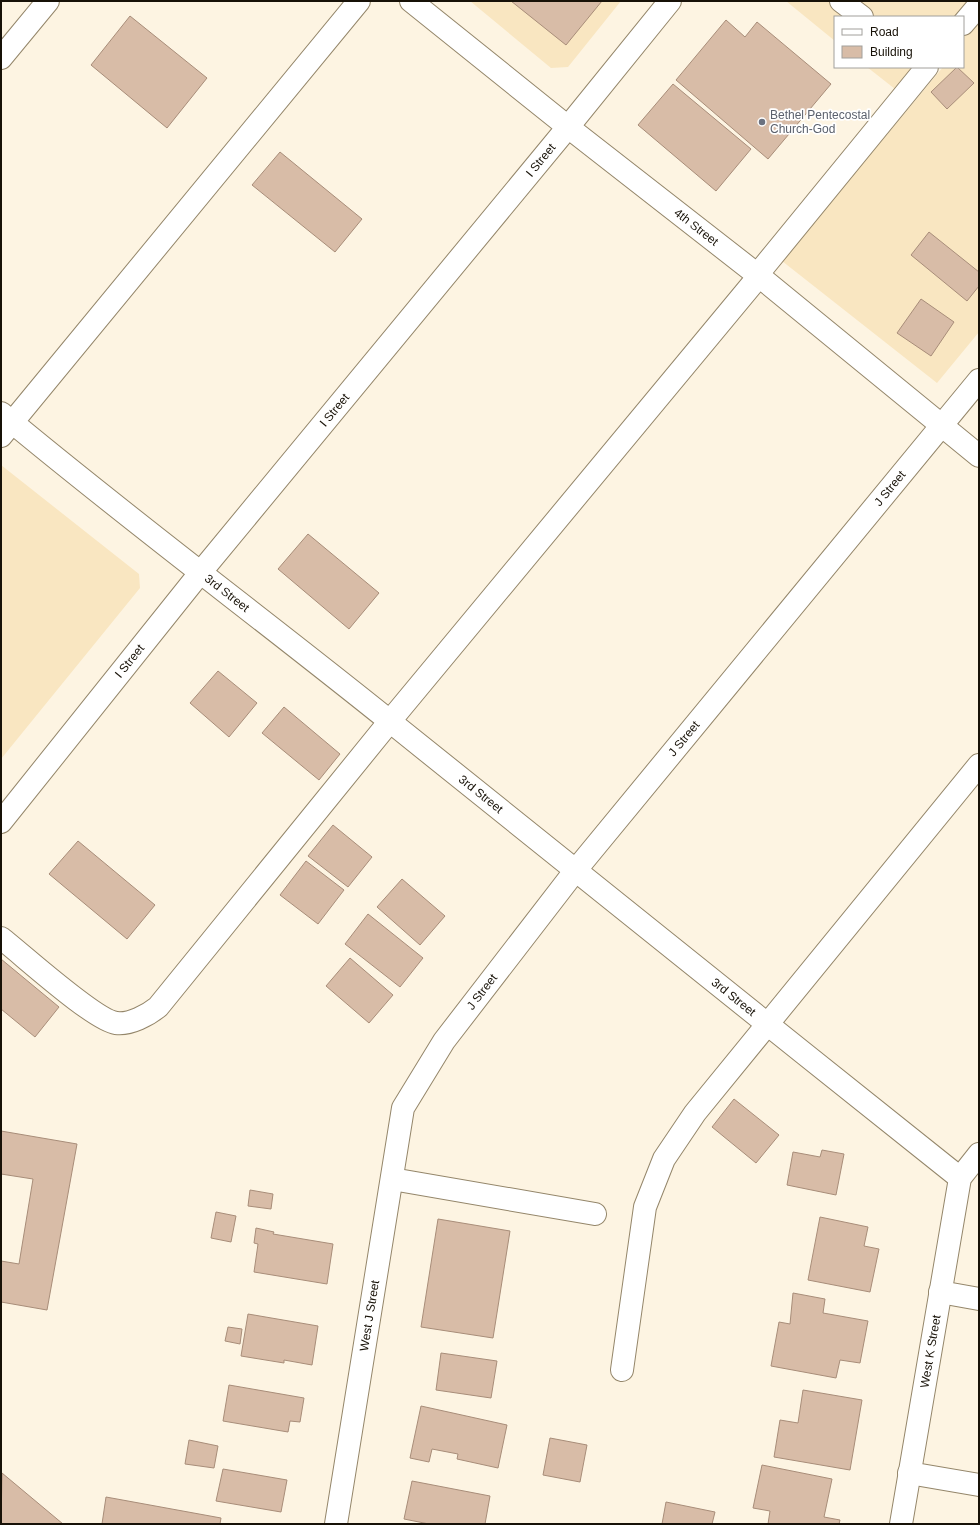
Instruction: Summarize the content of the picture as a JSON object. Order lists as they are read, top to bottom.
{
  "streets": {
    "street": [
      "I Street",
      "4th Street",
      "J Street",
      "3rd Street",
      "West J Street",
      "West K Street"
    ]
  },
  "crossings": [
    ["I Street", "4th Street"],
    ["I Street", "3rd Street"],
    ["4th Street", "J Street"],
    ["J Street", "3rd Street"],
    ["J Street", "West J Street"],
    ["3rd Street", "West K Street"]
  ],
  "places": ["Bethel Pentecostal Church-God"],
  "legend": ["Road", "Building"]
}
